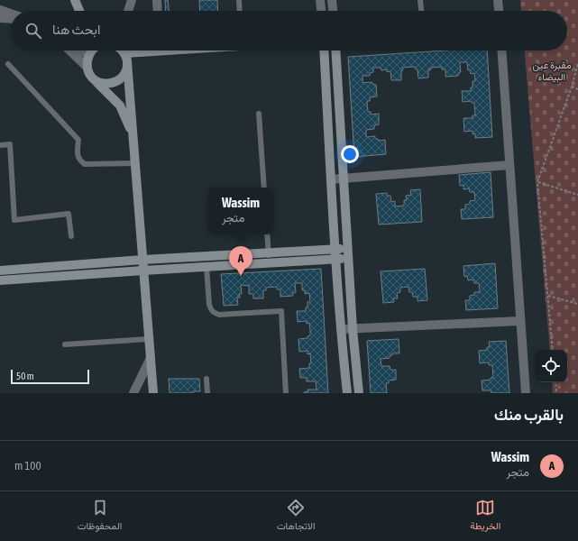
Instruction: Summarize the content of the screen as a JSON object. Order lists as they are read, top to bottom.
{
  "parks": ["مقبرة عين البيضاء"],
  "scale_bar": "50 m",
  "page": {
    "search": "ابحث هنا",
    "popup": ["Wassim", "متجر"],
    "pins": "A",
    "scale": "50 m",
    "heading": "بالقرب منك",
    "list": [
      {
        "mark": "A",
        "name": "Wassim",
        "note": "متجر",
        "value": "100 m"
      }
    ],
    "nav": ["الخريطة", "الاتجاهات", "المحفوظات"]
  }
}
